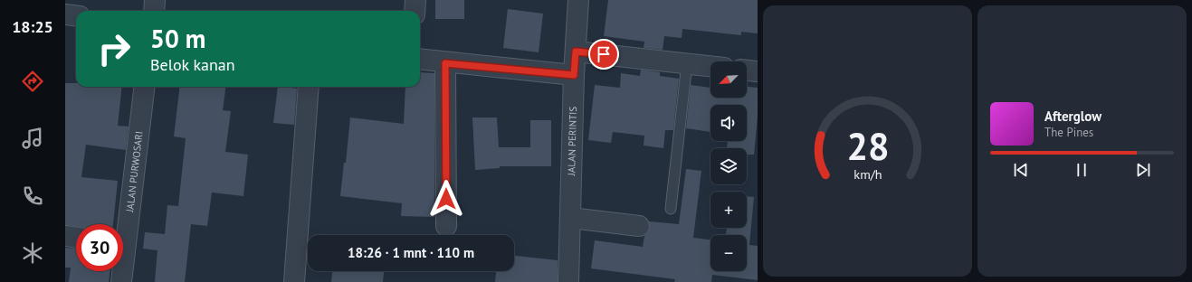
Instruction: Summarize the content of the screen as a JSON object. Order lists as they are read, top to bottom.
{
  "streets": {
    "street": ["JALAN PERINTIS", "JALAN PURWOSARI"]
  },
  "north": "bottom left",
  "page": {
    "tabs": "18:25",
    "turn": ["50 m", "Belok kanan"],
    "map_buttons": ["+", "−"],
    "song": ["Afterglow", "The Pines"],
    "limit": "30",
    "trip": "18:26 · 1 mnt · 110 m",
    "gauge": ["28", "km/h"]
  }
}
